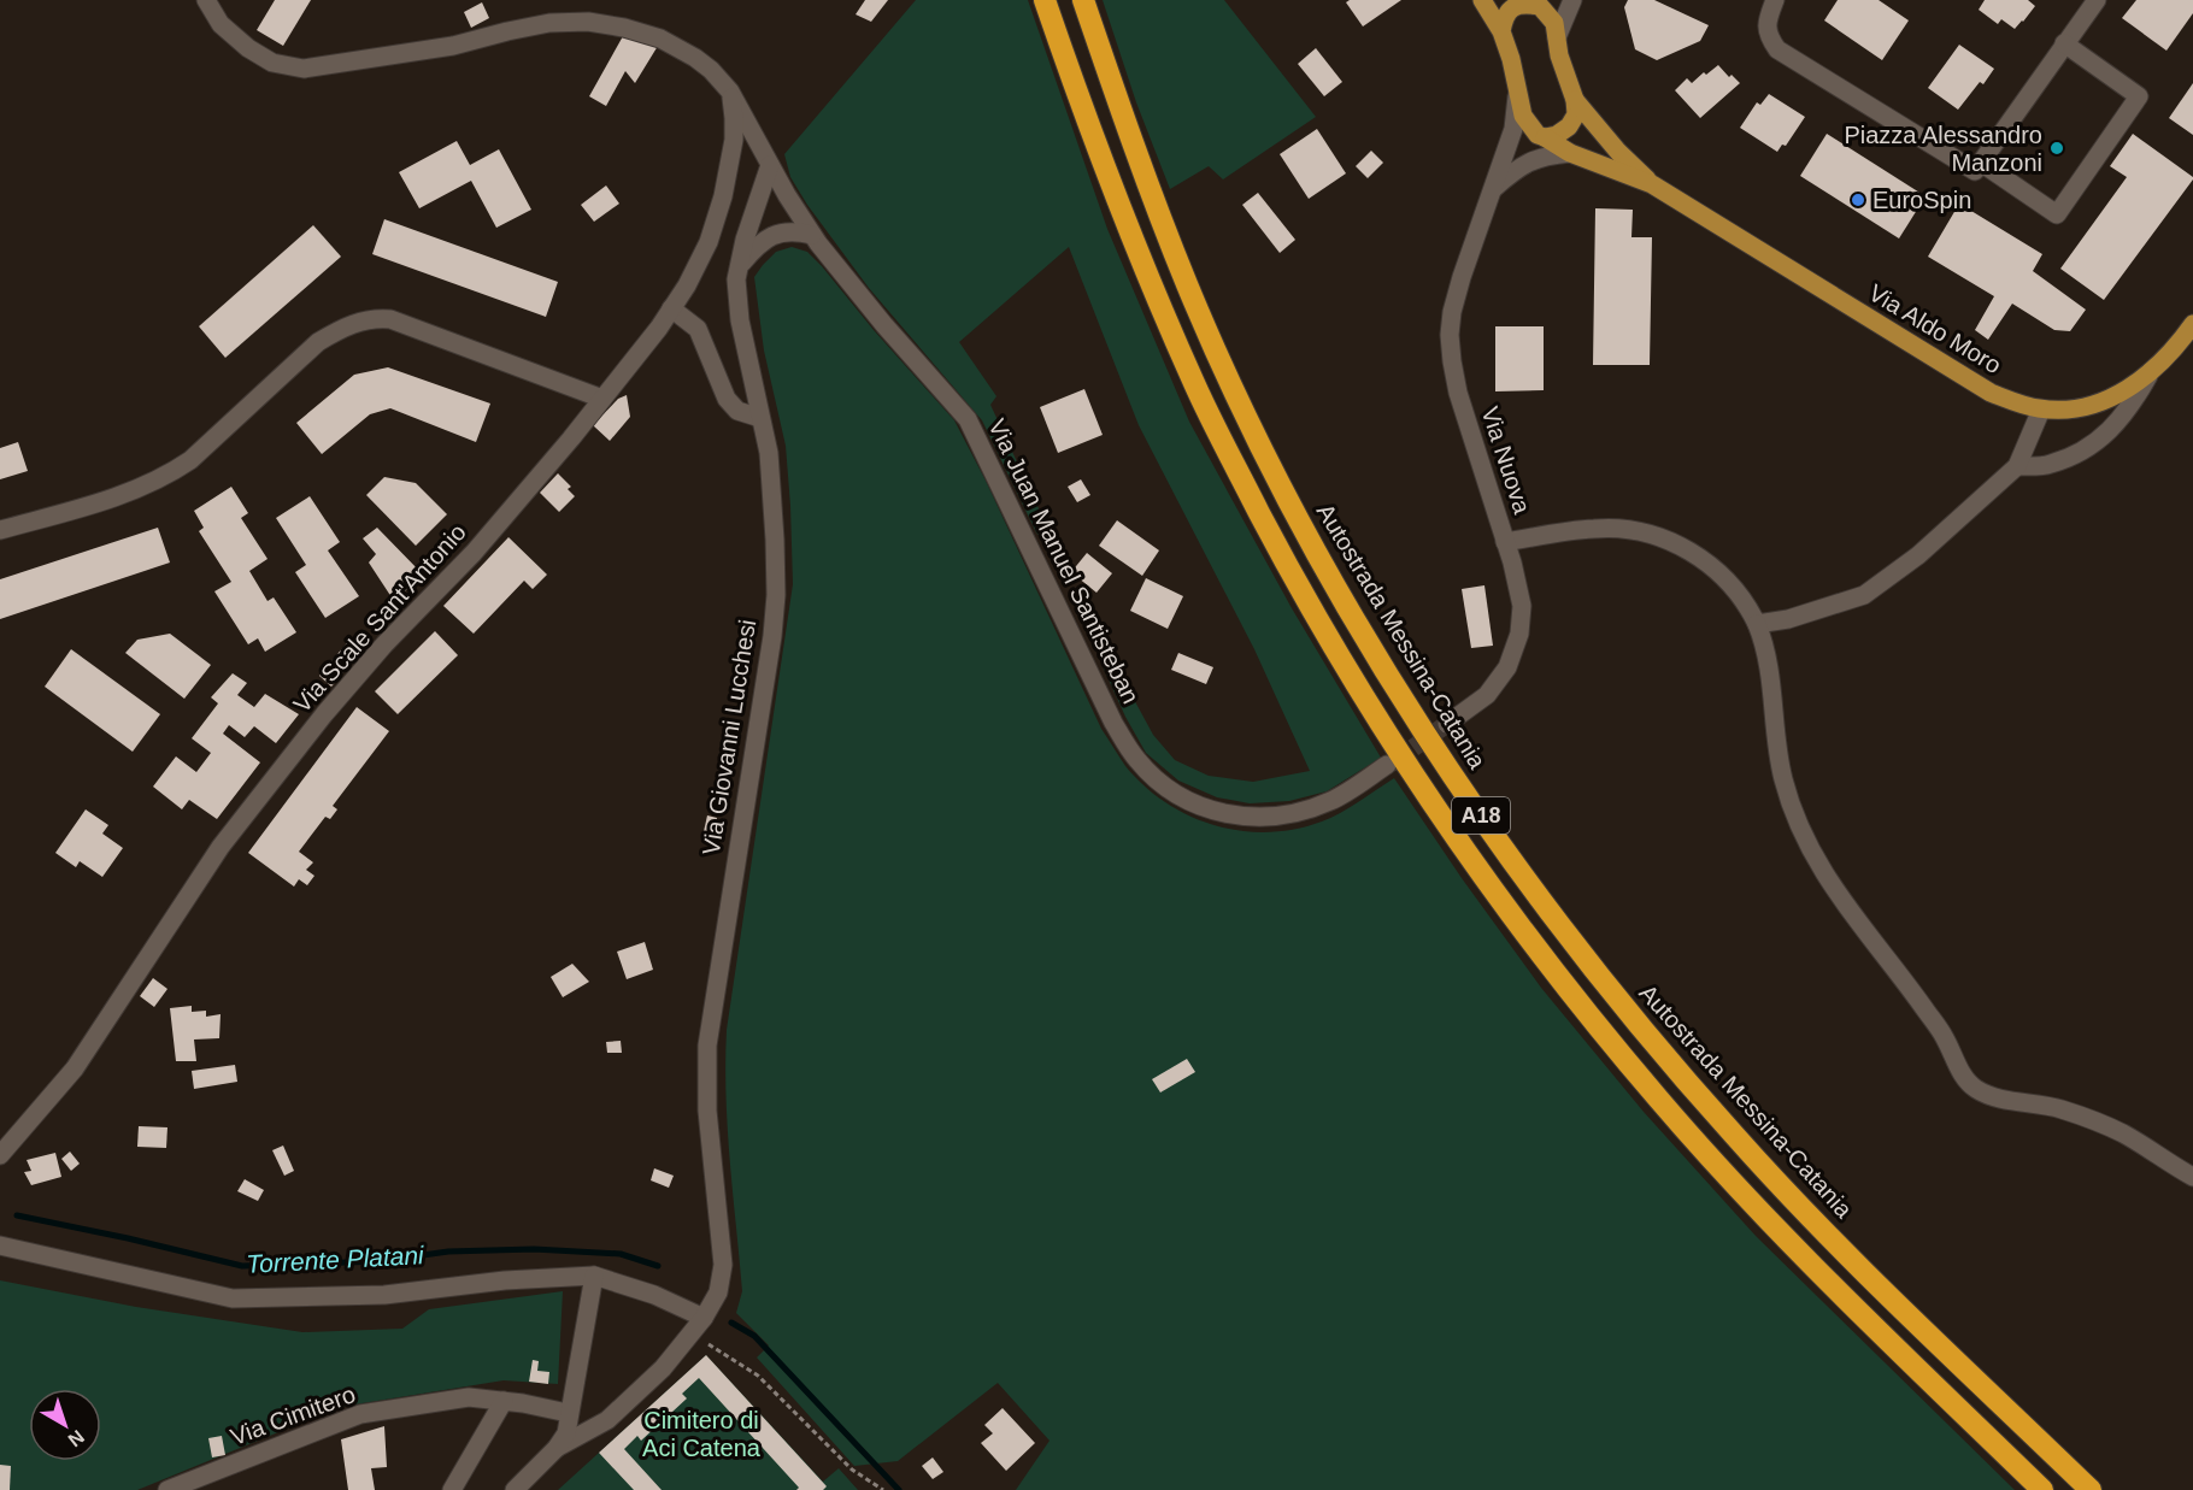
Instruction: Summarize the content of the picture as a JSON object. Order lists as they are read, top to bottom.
{
  "streets": {
    "highway": ["Autostrada Messina-Catania", "A18"],
    "main road": ["Via Aldo Moro"],
    "street": [
      "Via Nuova",
      "Via Juan Manuel Santisteban",
      "Via Scale Sant'Antonio",
      "Via Giovanni Lucchesi",
      "Via Cimitero"
    ]
  },
  "crossings": [
    ["Via Juan Manuel Santisteban", "Via Scale Sant'Antonio"],
    ["Via Juan Manuel Santisteban", "Via Giovanni Lucchesi"]
  ],
  "water": ["Torrente Platani"],
  "parks": ["Cimitero di Aci Catena"],
  "places": ["Piazza Alessandro Manzoni", "EuroSpin"],
  "north": "bottom right"
}
